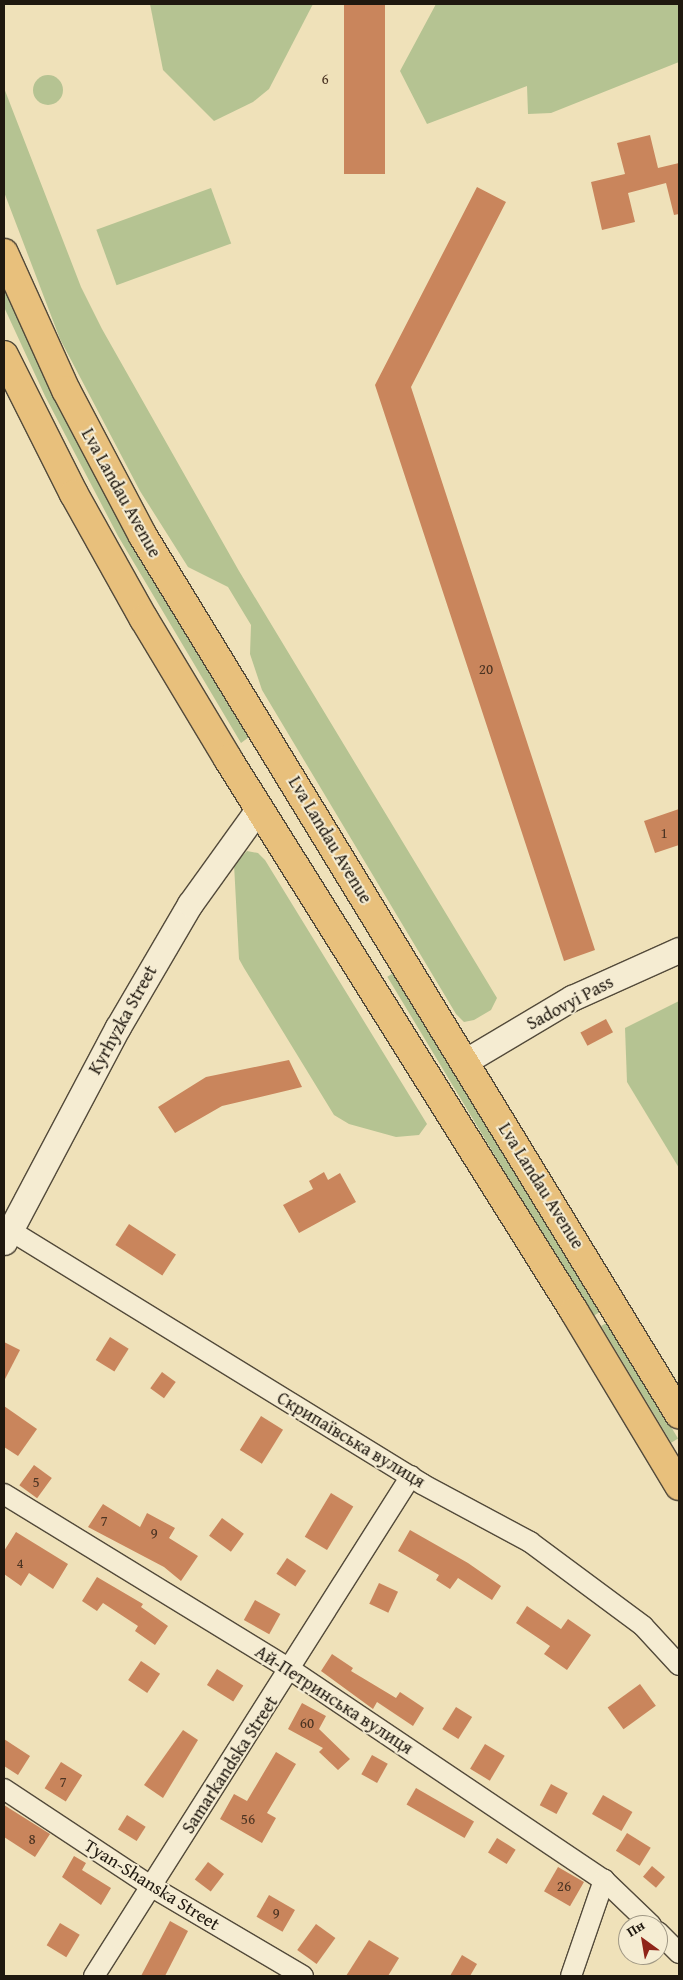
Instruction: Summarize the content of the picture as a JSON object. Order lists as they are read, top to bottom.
{
  "streets": {
    "main road": ["Lva Landau Avenue"],
    "street": [
      "Sadovyi Pass",
      "Kyrhyzka Street",
      "Скрипаївська вулиця",
      "Ай-Петринська вулиця",
      "Samarkandska Street",
      "Tyan-Shanska Street"
    ]
  },
  "crossings": [
    ["Lva Landau Avenue", "Sadovyi Pass"],
    ["Kyrhyzka Street", "Скрипаївська вулиця"],
    ["Скрипаївська вулиця", "Samarkandska Street"],
    ["Ай-Петринська вулиця", "Samarkandska Street"],
    ["Samarkandska Street", "Tyan-Shanska Street"]
  ],
  "house_numbers": [
    "6",
    "20",
    "1",
    "5",
    "7",
    "9",
    "4",
    "60",
    "7",
    "56",
    "8",
    "26",
    "9"
  ],
  "north": "top left"
}
